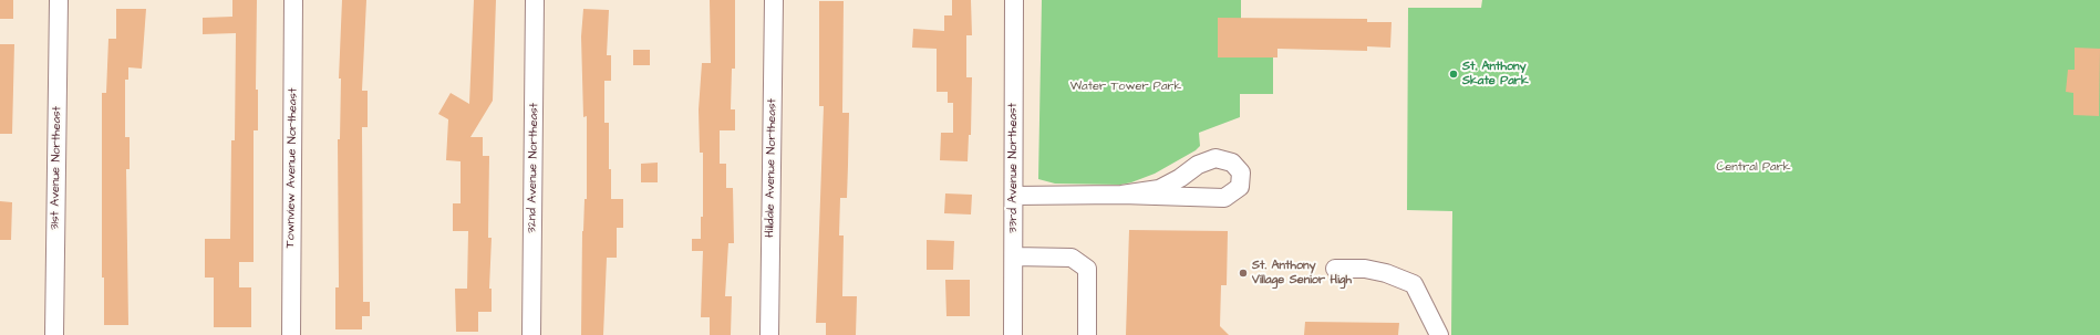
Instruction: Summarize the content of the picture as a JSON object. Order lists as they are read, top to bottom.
{
  "streets": {
    "street": [
      "31st Avenue Northeast",
      "Townview Avenue Northeast",
      "32nd Avenue Northeast",
      "Hilldale Avenue Northeast",
      "33rd Avenue Northeast"
    ]
  },
  "parks": ["Water Tower Park", "Central Park"],
  "places": ["St. Anthony Skate Park", "St. Anthony Village Senior High"]
}
